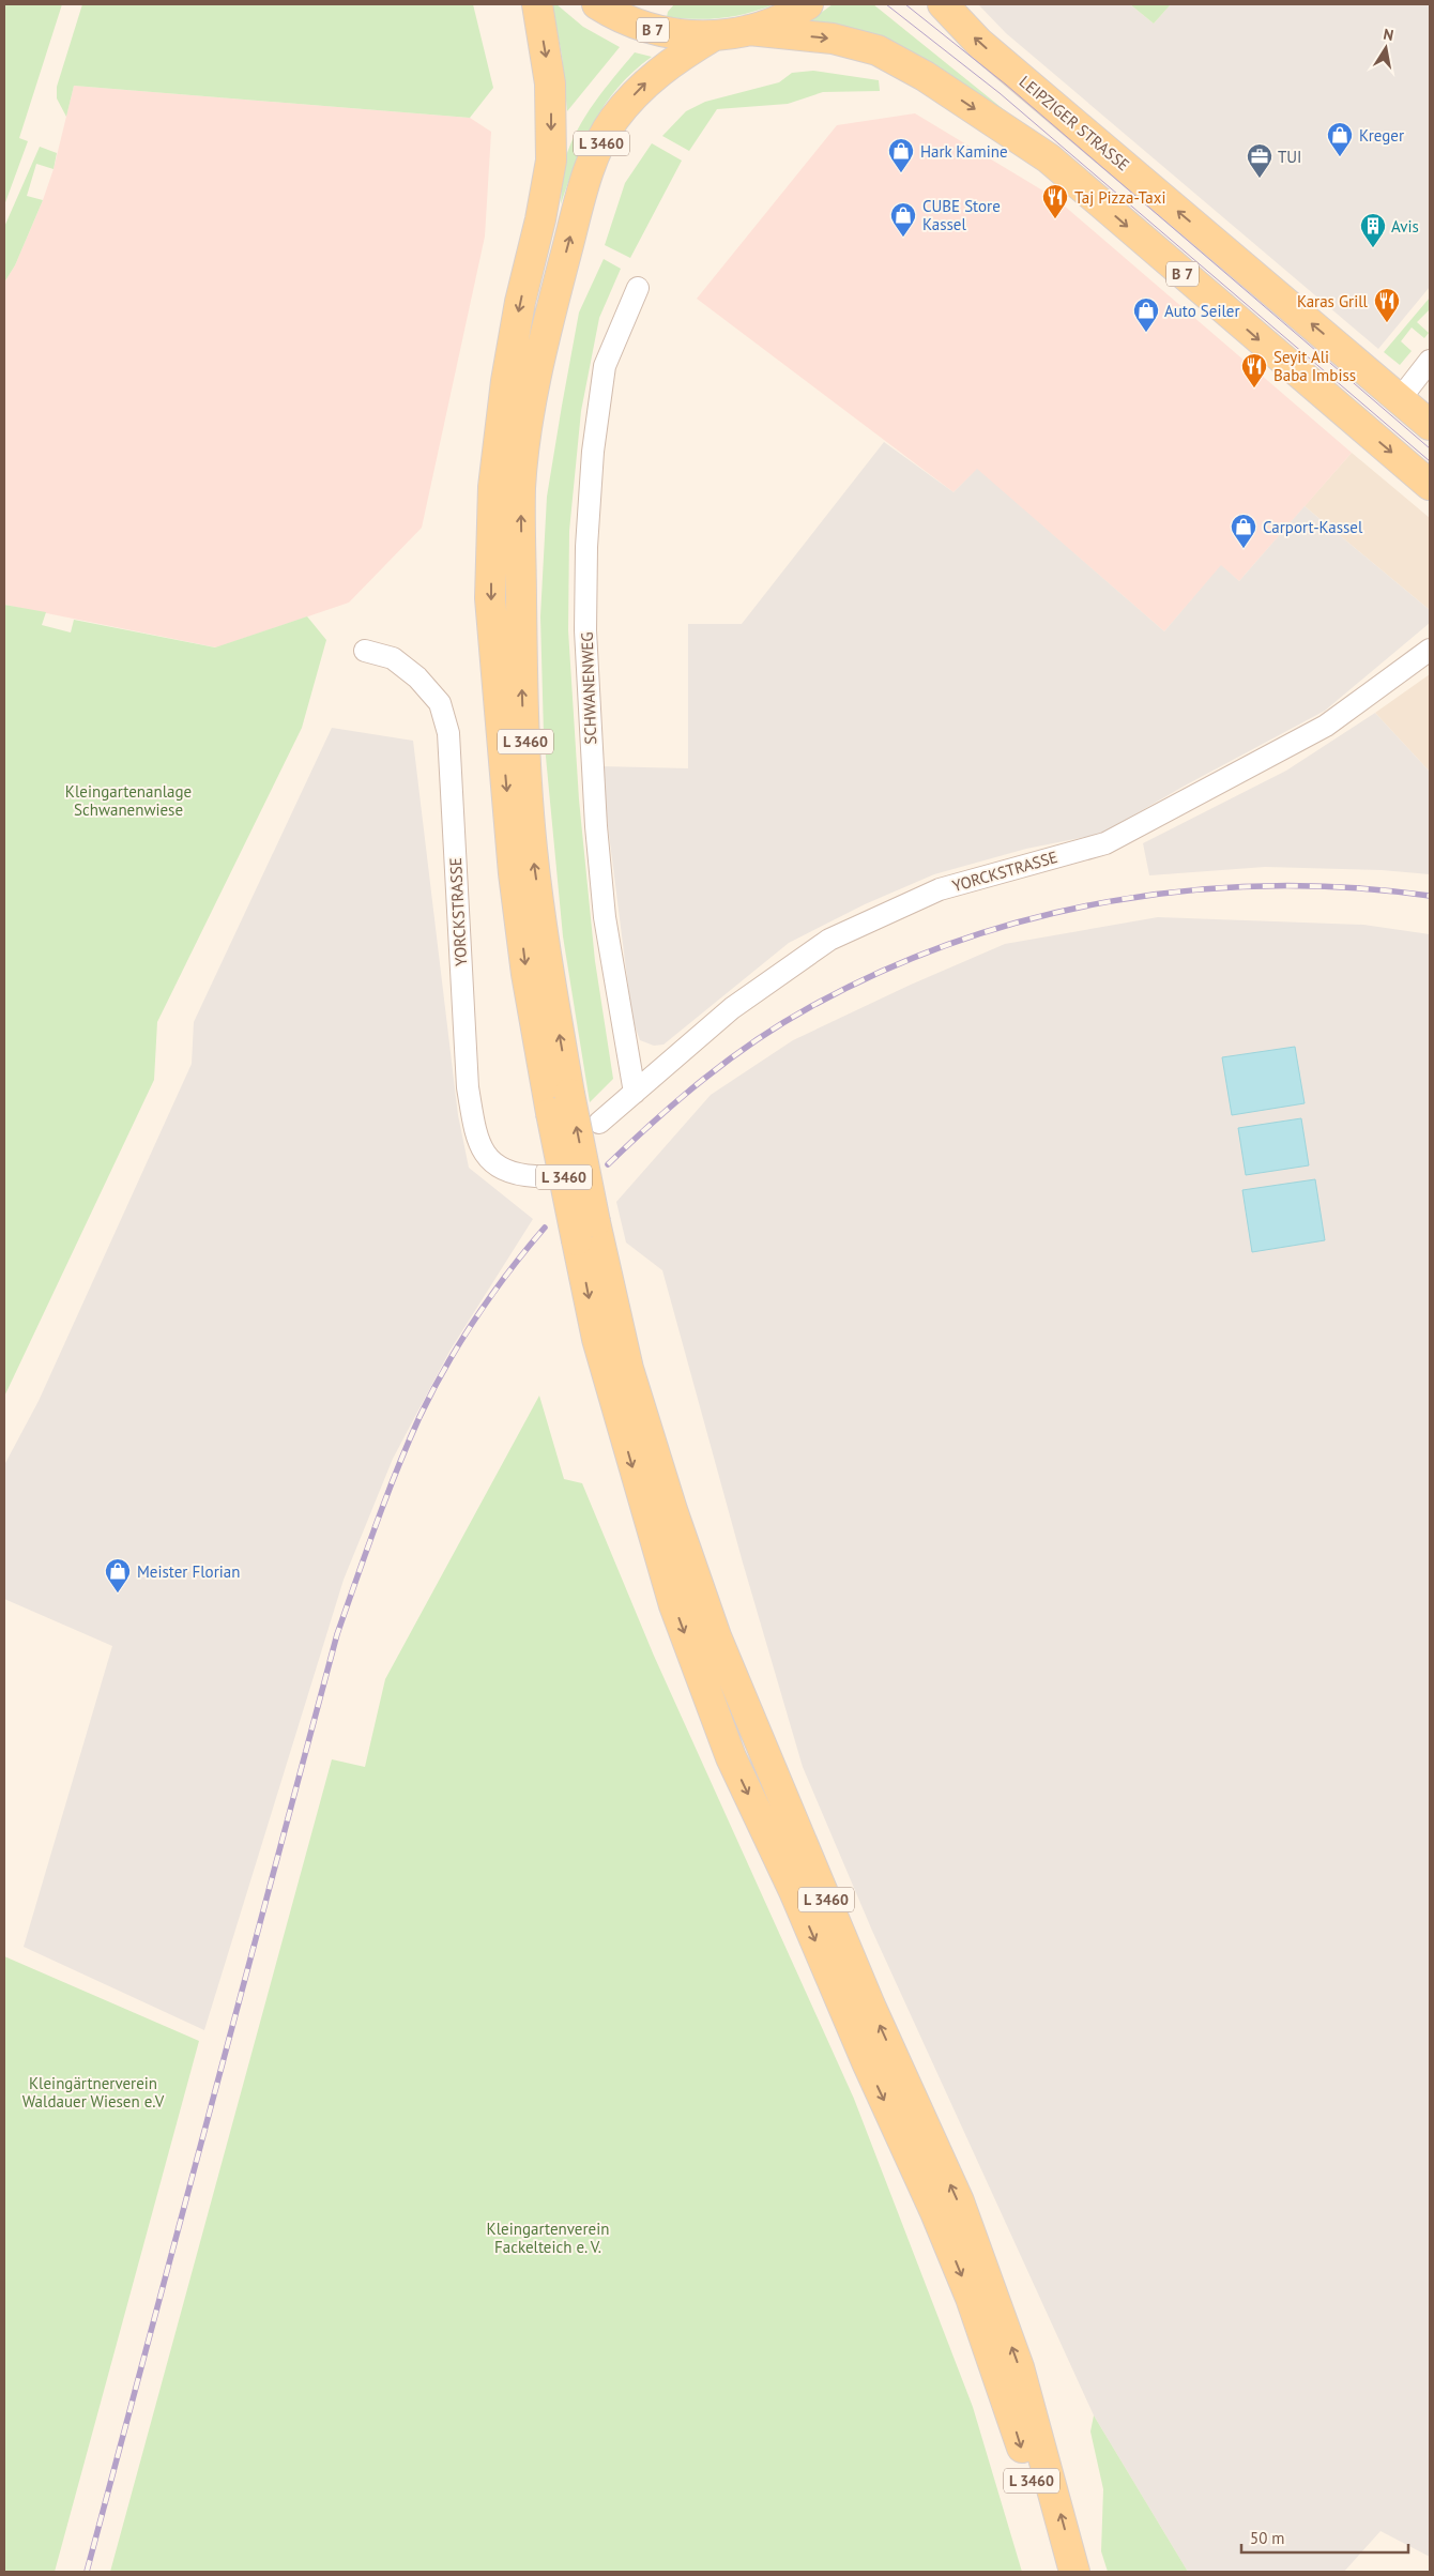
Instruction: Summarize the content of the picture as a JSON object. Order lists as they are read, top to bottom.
{
  "streets": {
    "main road": ["B 7", "LEIPZIGER STRASSE", "L 3460"],
    "street": ["SCHWANENWEG", "YORCKSTRASSE"]
  },
  "crossings": [
    ["B 7", "L 3460"],
    ["SCHWANENWEG", "YORCKSTRASSE"]
  ],
  "parks": ["Kleingartenanlage Schwanenwiese", "Kleingärtnerverein Waldauer Wiesen e.V", "Kleingartenverein Fackelteich e. V."],
  "places": {
    "shop": [
      "Kreger",
      "Hark Kamine",
      "CUBE Store Kassel",
      "Auto Seiler",
      "Carport-Kassel",
      "Meister Florian"
    ],
    "office": ["TUI"],
    "restaurant": ["Taj Pizza-Taxi", "Karas Grill", "Seyit Ali Baba Imbiss"],
    "building": ["Avis"]
  },
  "scale_bar": "50 m",
  "north": "top"
}
